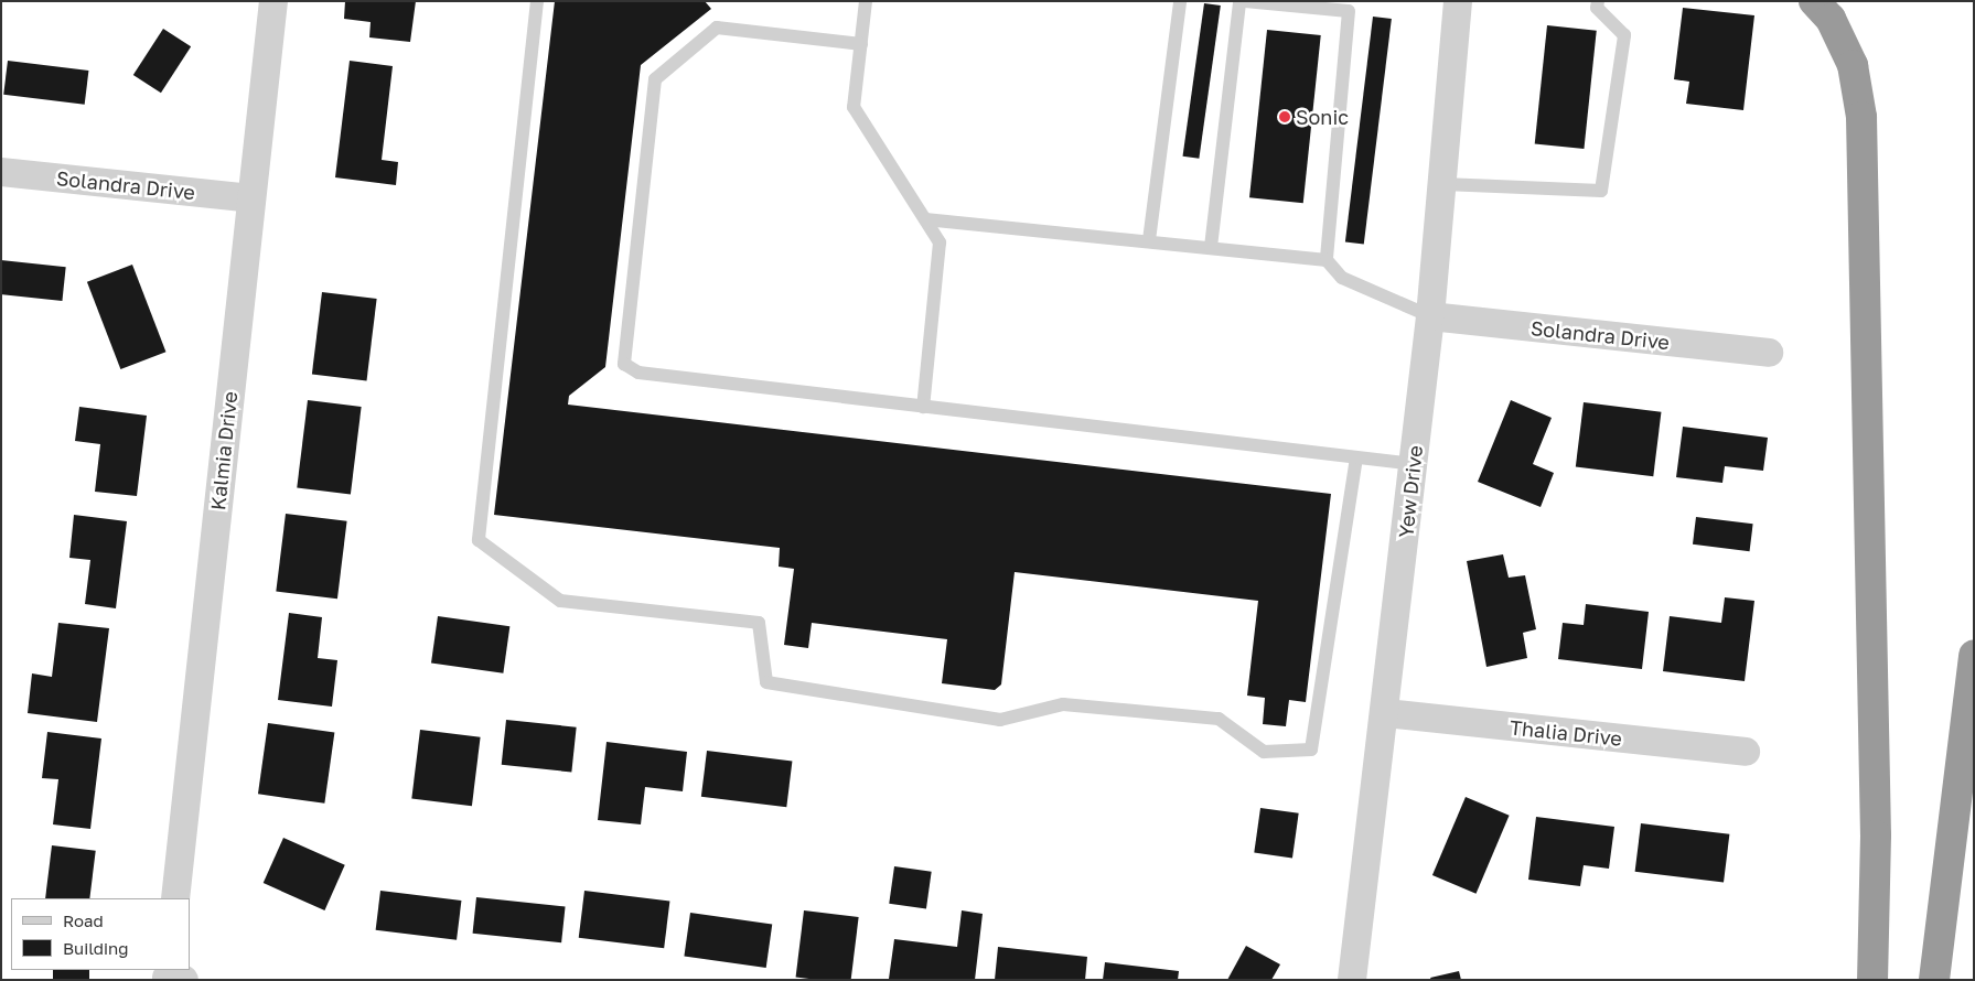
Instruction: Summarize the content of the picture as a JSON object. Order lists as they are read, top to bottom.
{
  "streets": {
    "street": [
      "Solandra Drive",
      "Kalmia Drive",
      "Yew Drive",
      "Thalia Drive"
    ]
  },
  "crossings": [
    ["Solandra Drive", "Kalmia Drive"],
    ["Solandra Drive", "Yew Drive"],
    ["Yew Drive", "Thalia Drive"]
  ],
  "places": ["Sonic"],
  "legend": ["Road", "Building"]
}
